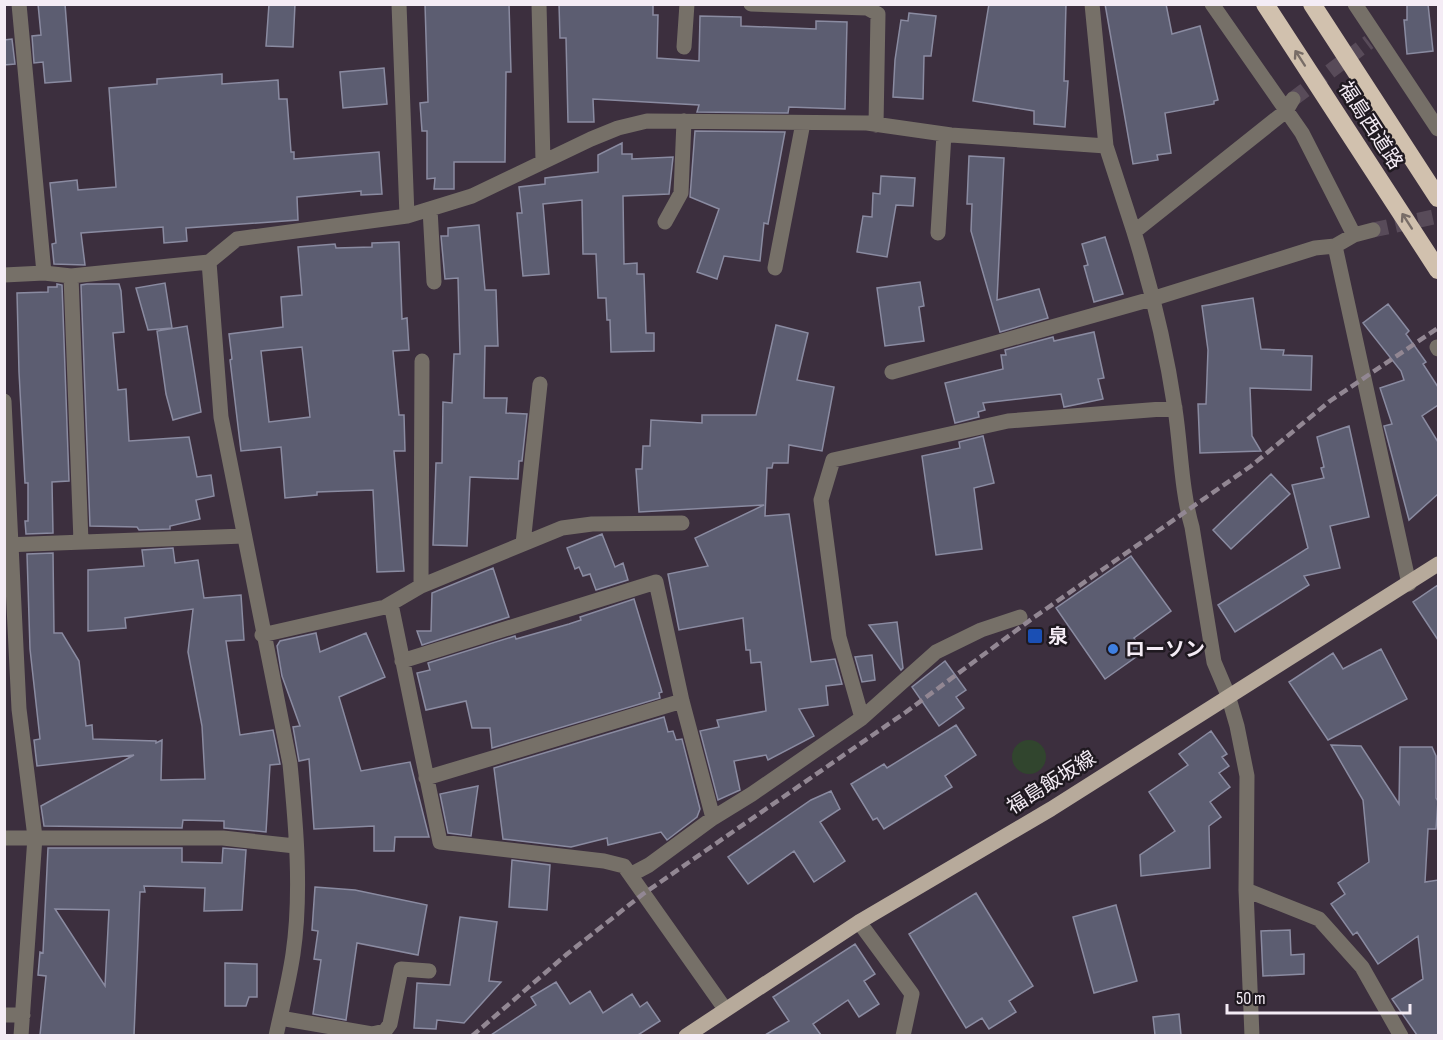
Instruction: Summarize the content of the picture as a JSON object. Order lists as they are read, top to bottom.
{
  "streets": {
    "highway": ["福島西道路"],
    "main road": ["福島飯坂線"]
  },
  "places": {
    "transit": ["泉"],
    "other": ["ローソン"]
  },
  "scale_bar": "50 m"
}
